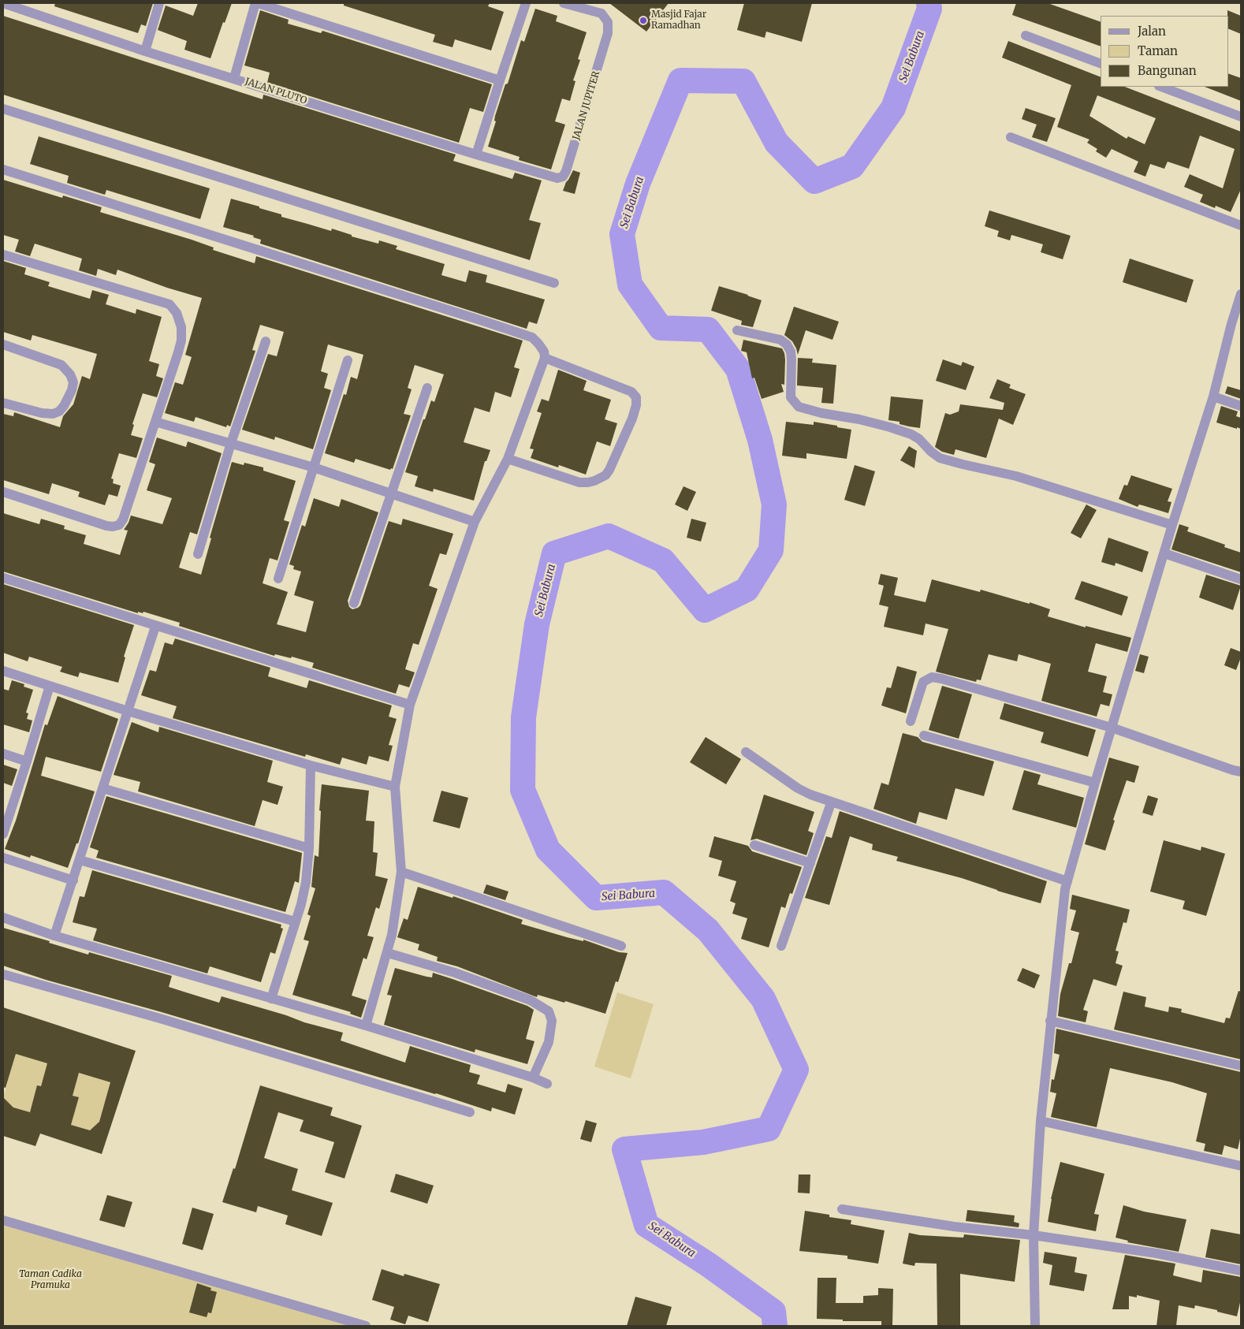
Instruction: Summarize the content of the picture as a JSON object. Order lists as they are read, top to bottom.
{
  "streets": {
    "street": ["JALAN PLUTO", "JALAN JUPITER"]
  },
  "crossings": [
    ["JALAN PLUTO", "JALAN JUPITER"]
  ],
  "water": ["Sei Babura"],
  "parks": ["Taman Cadika Pramuka"],
  "places": ["Masjid Fajar Ramadhan"],
  "legend": ["Jalan", "Taman", "Bangunan"]
}
